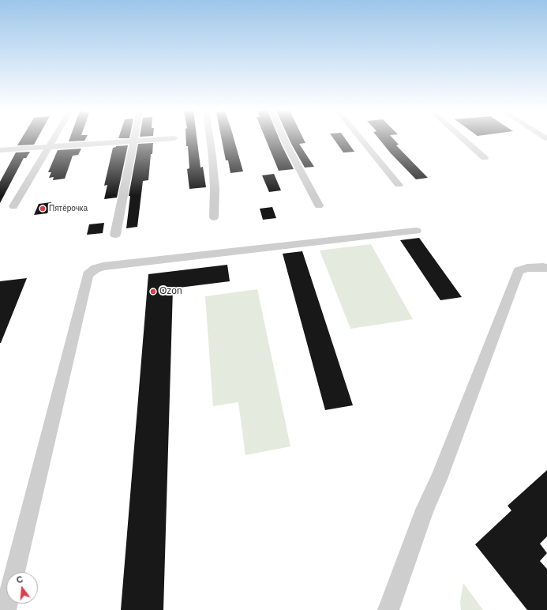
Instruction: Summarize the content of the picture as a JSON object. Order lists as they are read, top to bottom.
{
  "places": ["Пятёрочка", "Ozon"],
  "north": "top"
}
